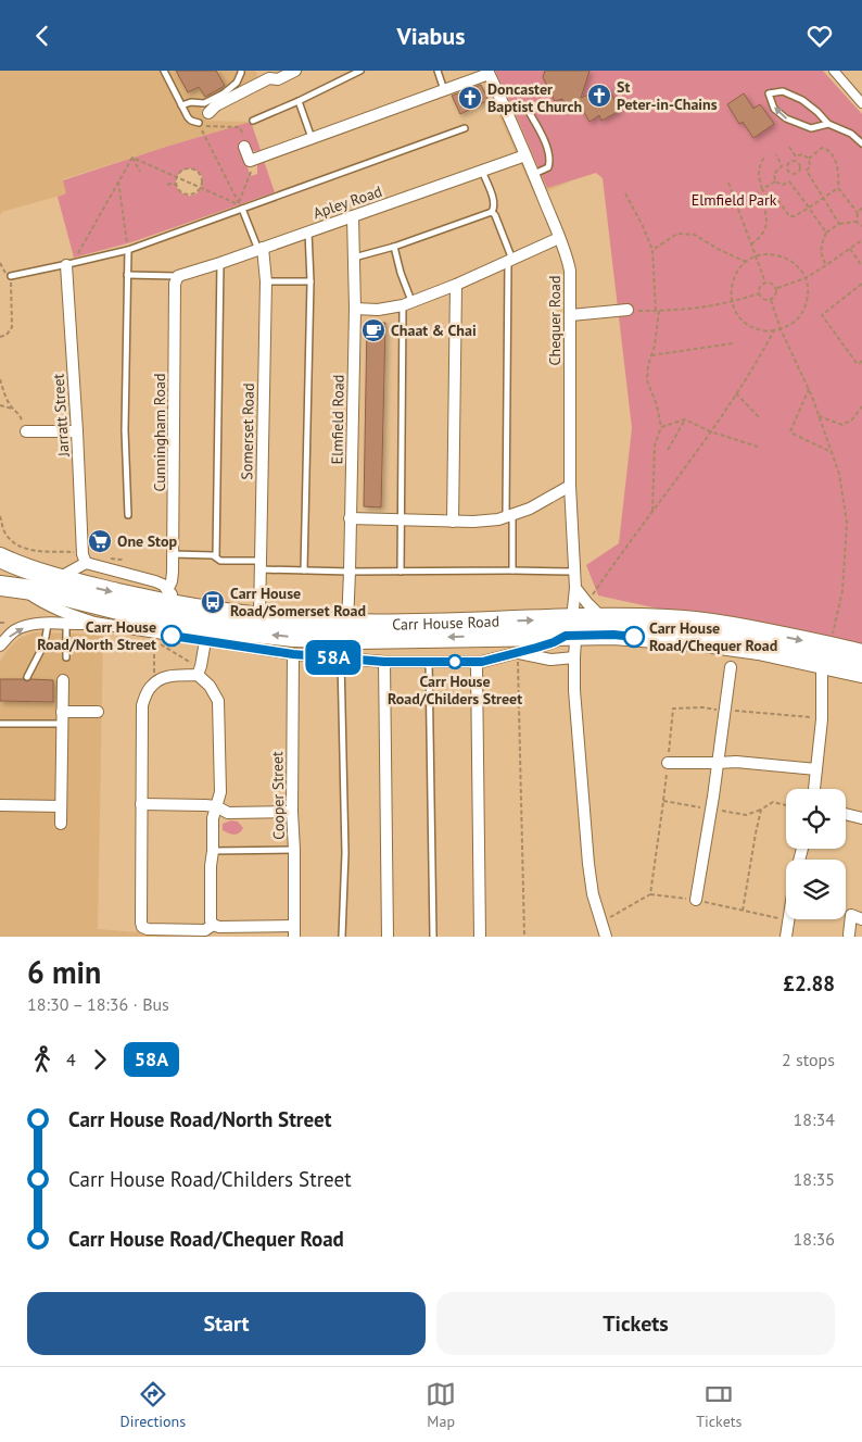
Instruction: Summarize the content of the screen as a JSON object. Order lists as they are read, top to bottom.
{
  "streets": {
    "highway": ["Carr House Road"],
    "street": [
      "Apley Road",
      "Chequer Road",
      "Jarratt Street",
      "Elmfield Road",
      "Somerset Road",
      "Cunningham Road",
      "Cooper Street"
    ]
  },
  "crossings": [
    ["Apley Road", "Chequer Road"],
    ["Apley Road", "Elmfield Road"],
    ["Apley Road", "Somerset Road"],
    ["Apley Road", "Cunningham Road"],
    ["Chequer Road", "Carr House Road"],
    ["Elmfield Road", "Carr House Road"],
    ["Somerset Road", "Carr House Road"]
  ],
  "parks": ["Elmfield Park"],
  "places": {
    "church": ["St Peter-in-Chains", "Doncaster Baptist Church"],
    "cafe": ["Chaat & Chai"],
    "supermarket": ["One Stop"],
    "bus stop": ["Carr House Road/Somerset Road"],
    "other": ["Carr House Road/North Street", "Carr House Road/Chequer Road", "Carr House Road/Childers Street"]
  },
  "lines": ["bus line 58A"],
  "page": {
    "header": "Viabus",
    "on_map": "58A",
    "heading": ["6 min", "18:30 – 18:36 · Bus", "£2.88"],
    "legs": ["4", "58A", "2 stops"],
    "list": [
      {
        "name": "Carr House Road/North Street",
        "value": "18:34"
      },
      {
        "name": "Carr House Road/Childers Street",
        "value": "18:35"
      },
      {
        "name": "Carr House Road/Chequer Road",
        "value": "18:36"
      }
    ],
    "buttons": ["Start", "Tickets"],
    "tabs": ["Directions", "Map", "Tickets"]
  }
}
